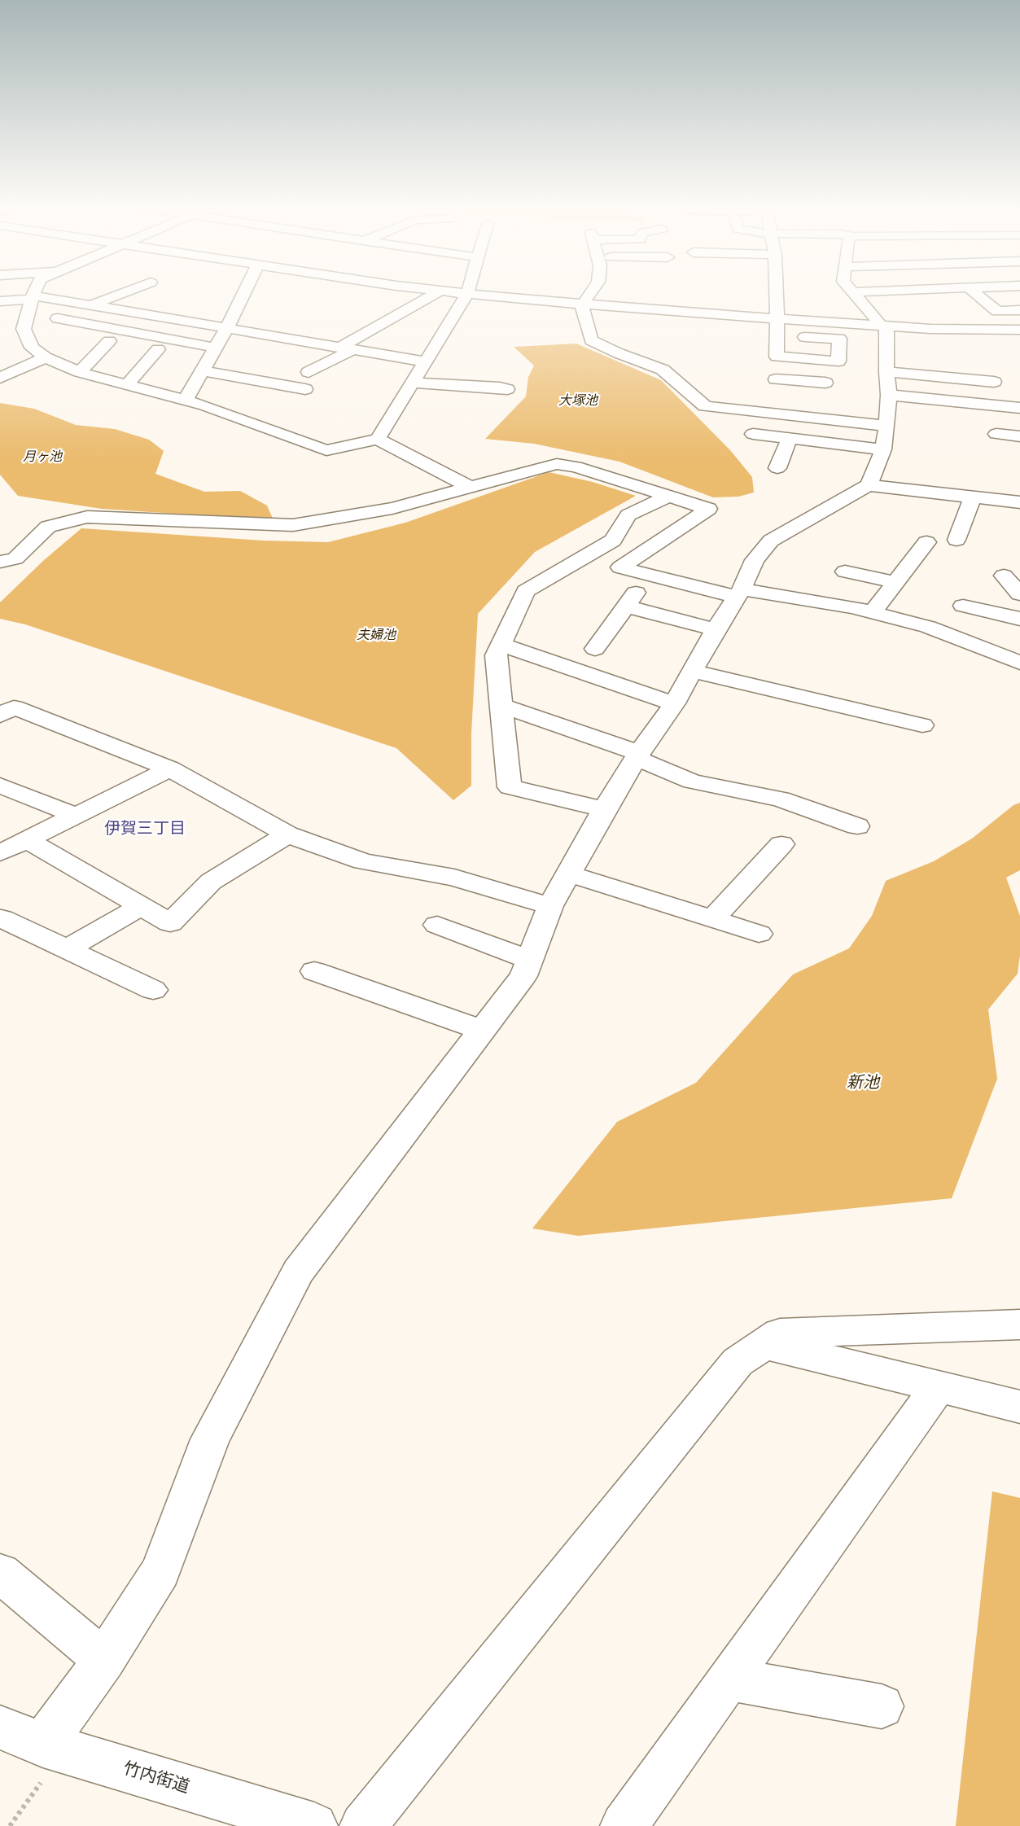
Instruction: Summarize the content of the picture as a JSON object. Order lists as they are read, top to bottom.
{
  "streets": {
    "street": ["竹内街道"]
  },
  "districts": ["伊賀三丁目"],
  "water": [
    "大塚池",
    "月ヶ池",
    "夫婦池",
    "新池"
  ]
}
